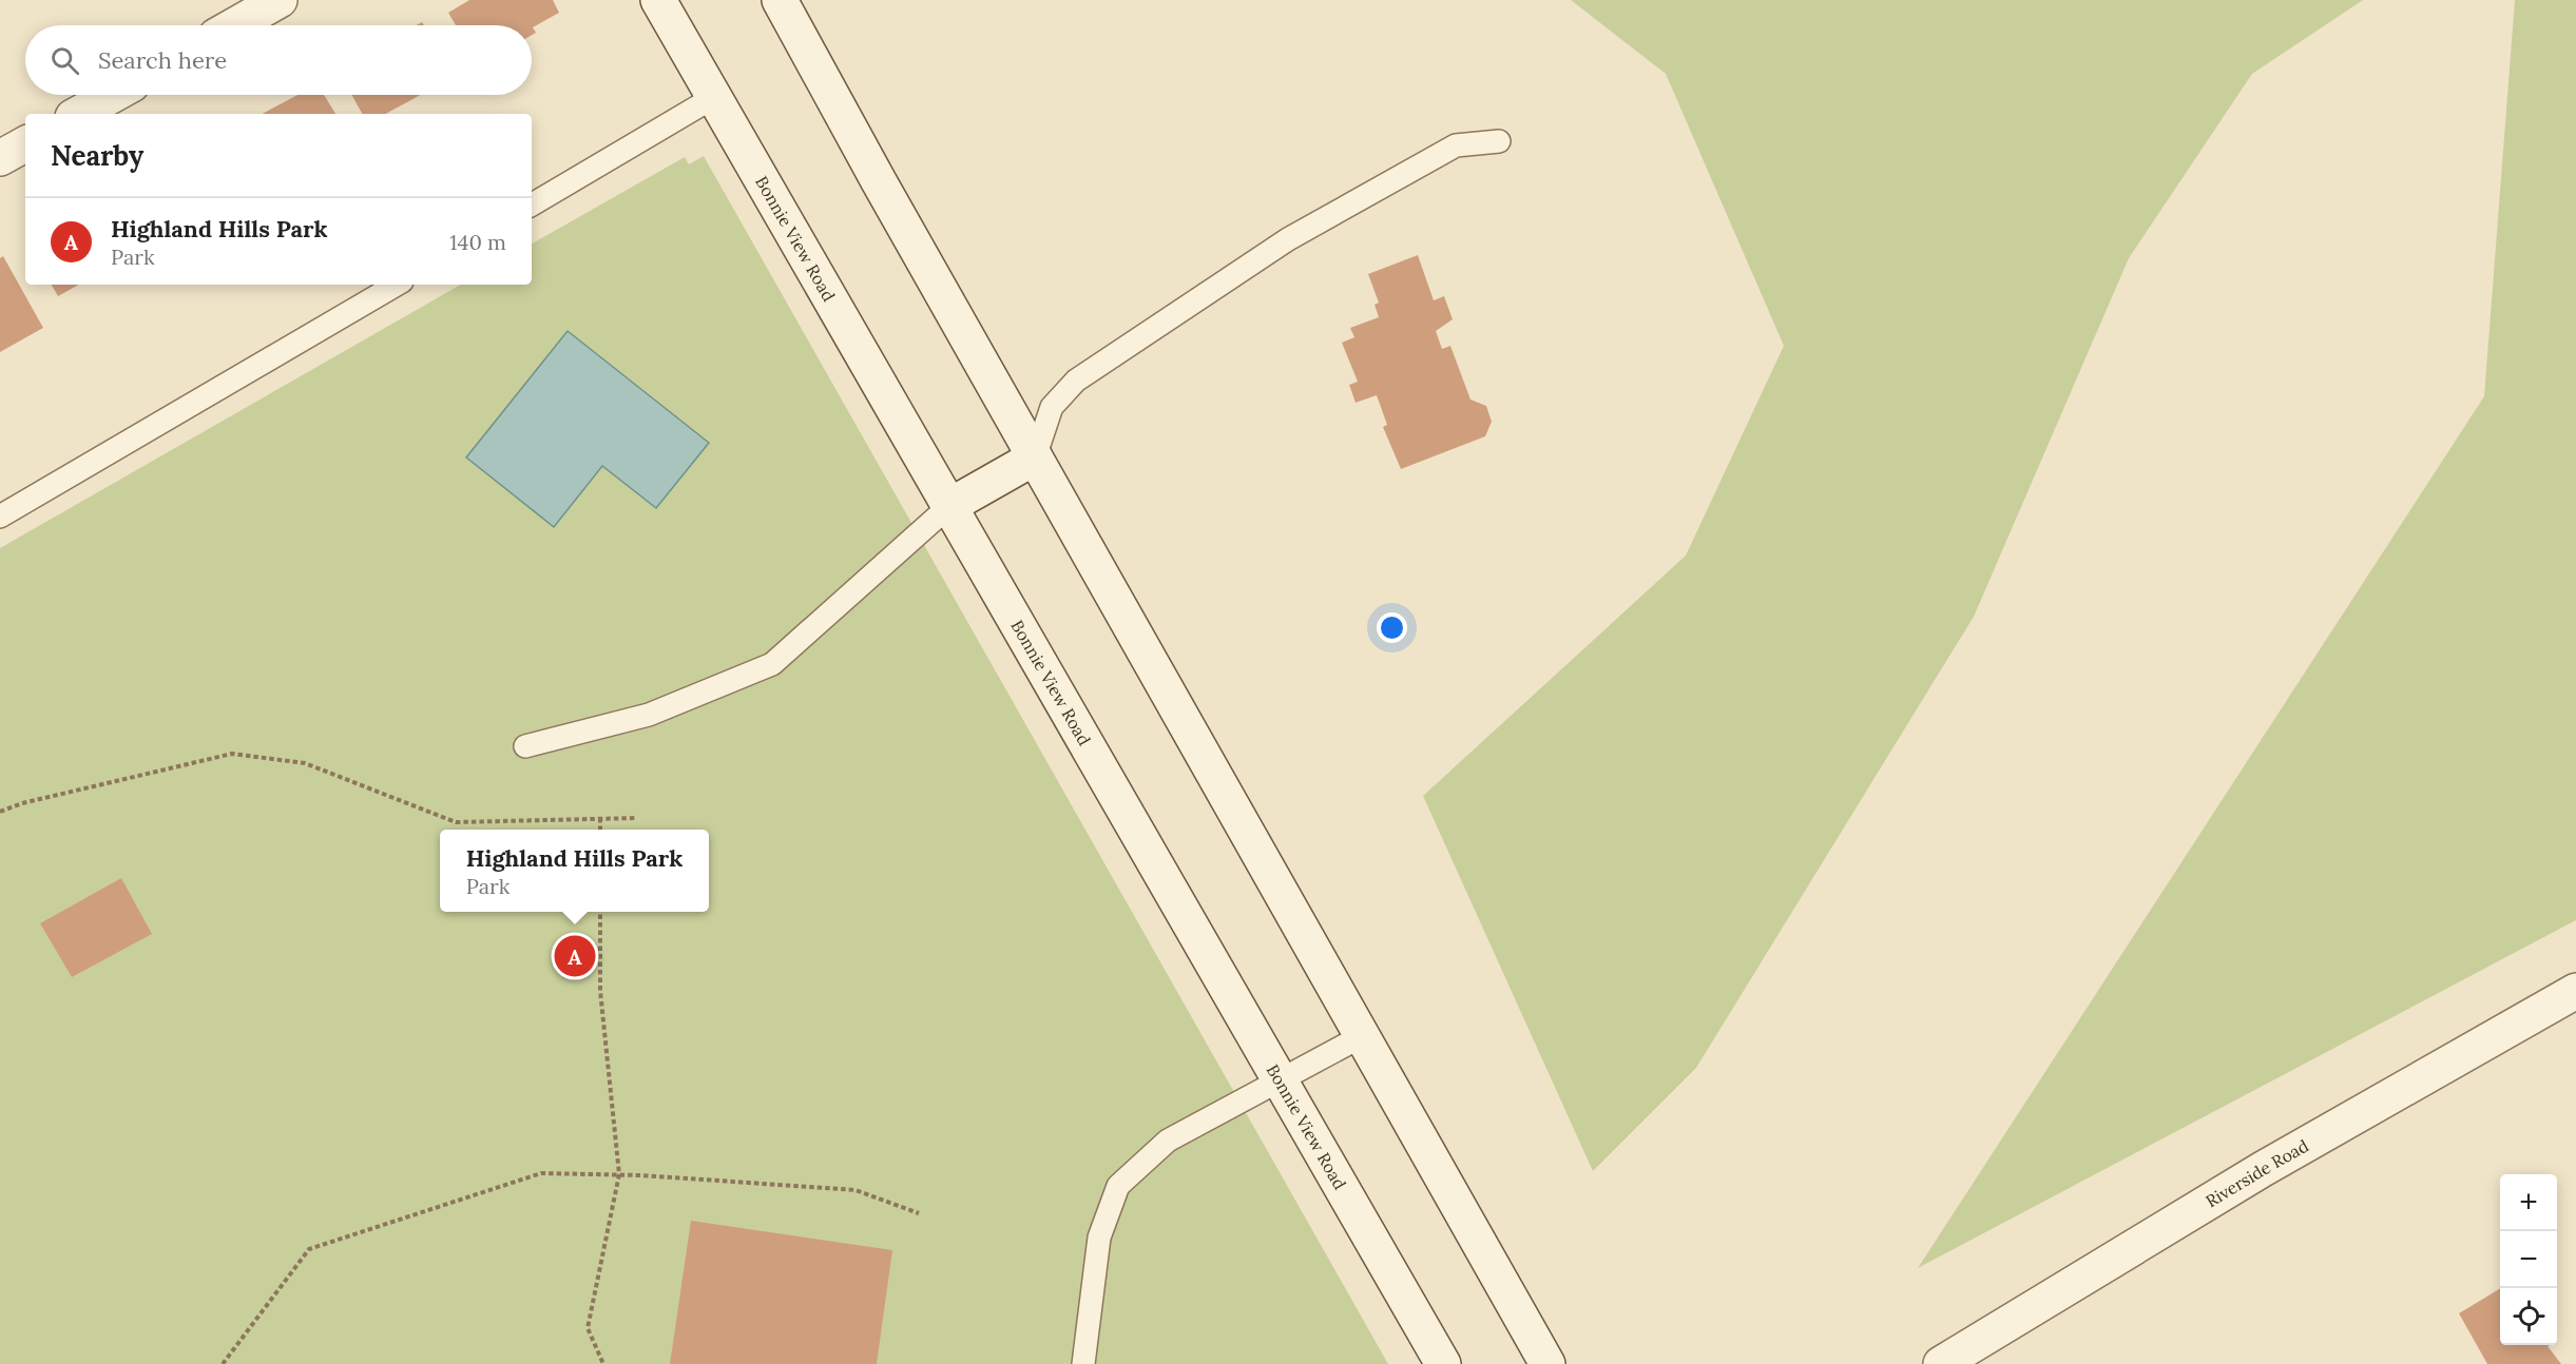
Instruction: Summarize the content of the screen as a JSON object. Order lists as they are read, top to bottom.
{
  "streets": {
    "main road": ["Bonnie View Road", "Riverside Road"]
  },
  "page": {
    "search": "Search here",
    "heading": "Nearby",
    "list": [
      {
        "mark": "A",
        "name": "Highland Hills Park",
        "note": "Park",
        "value": "140 m"
      }
    ],
    "popup": ["Highland Hills Park", "Park"],
    "pins": "A",
    "map_buttons": ["+", "−"]
  }
}
